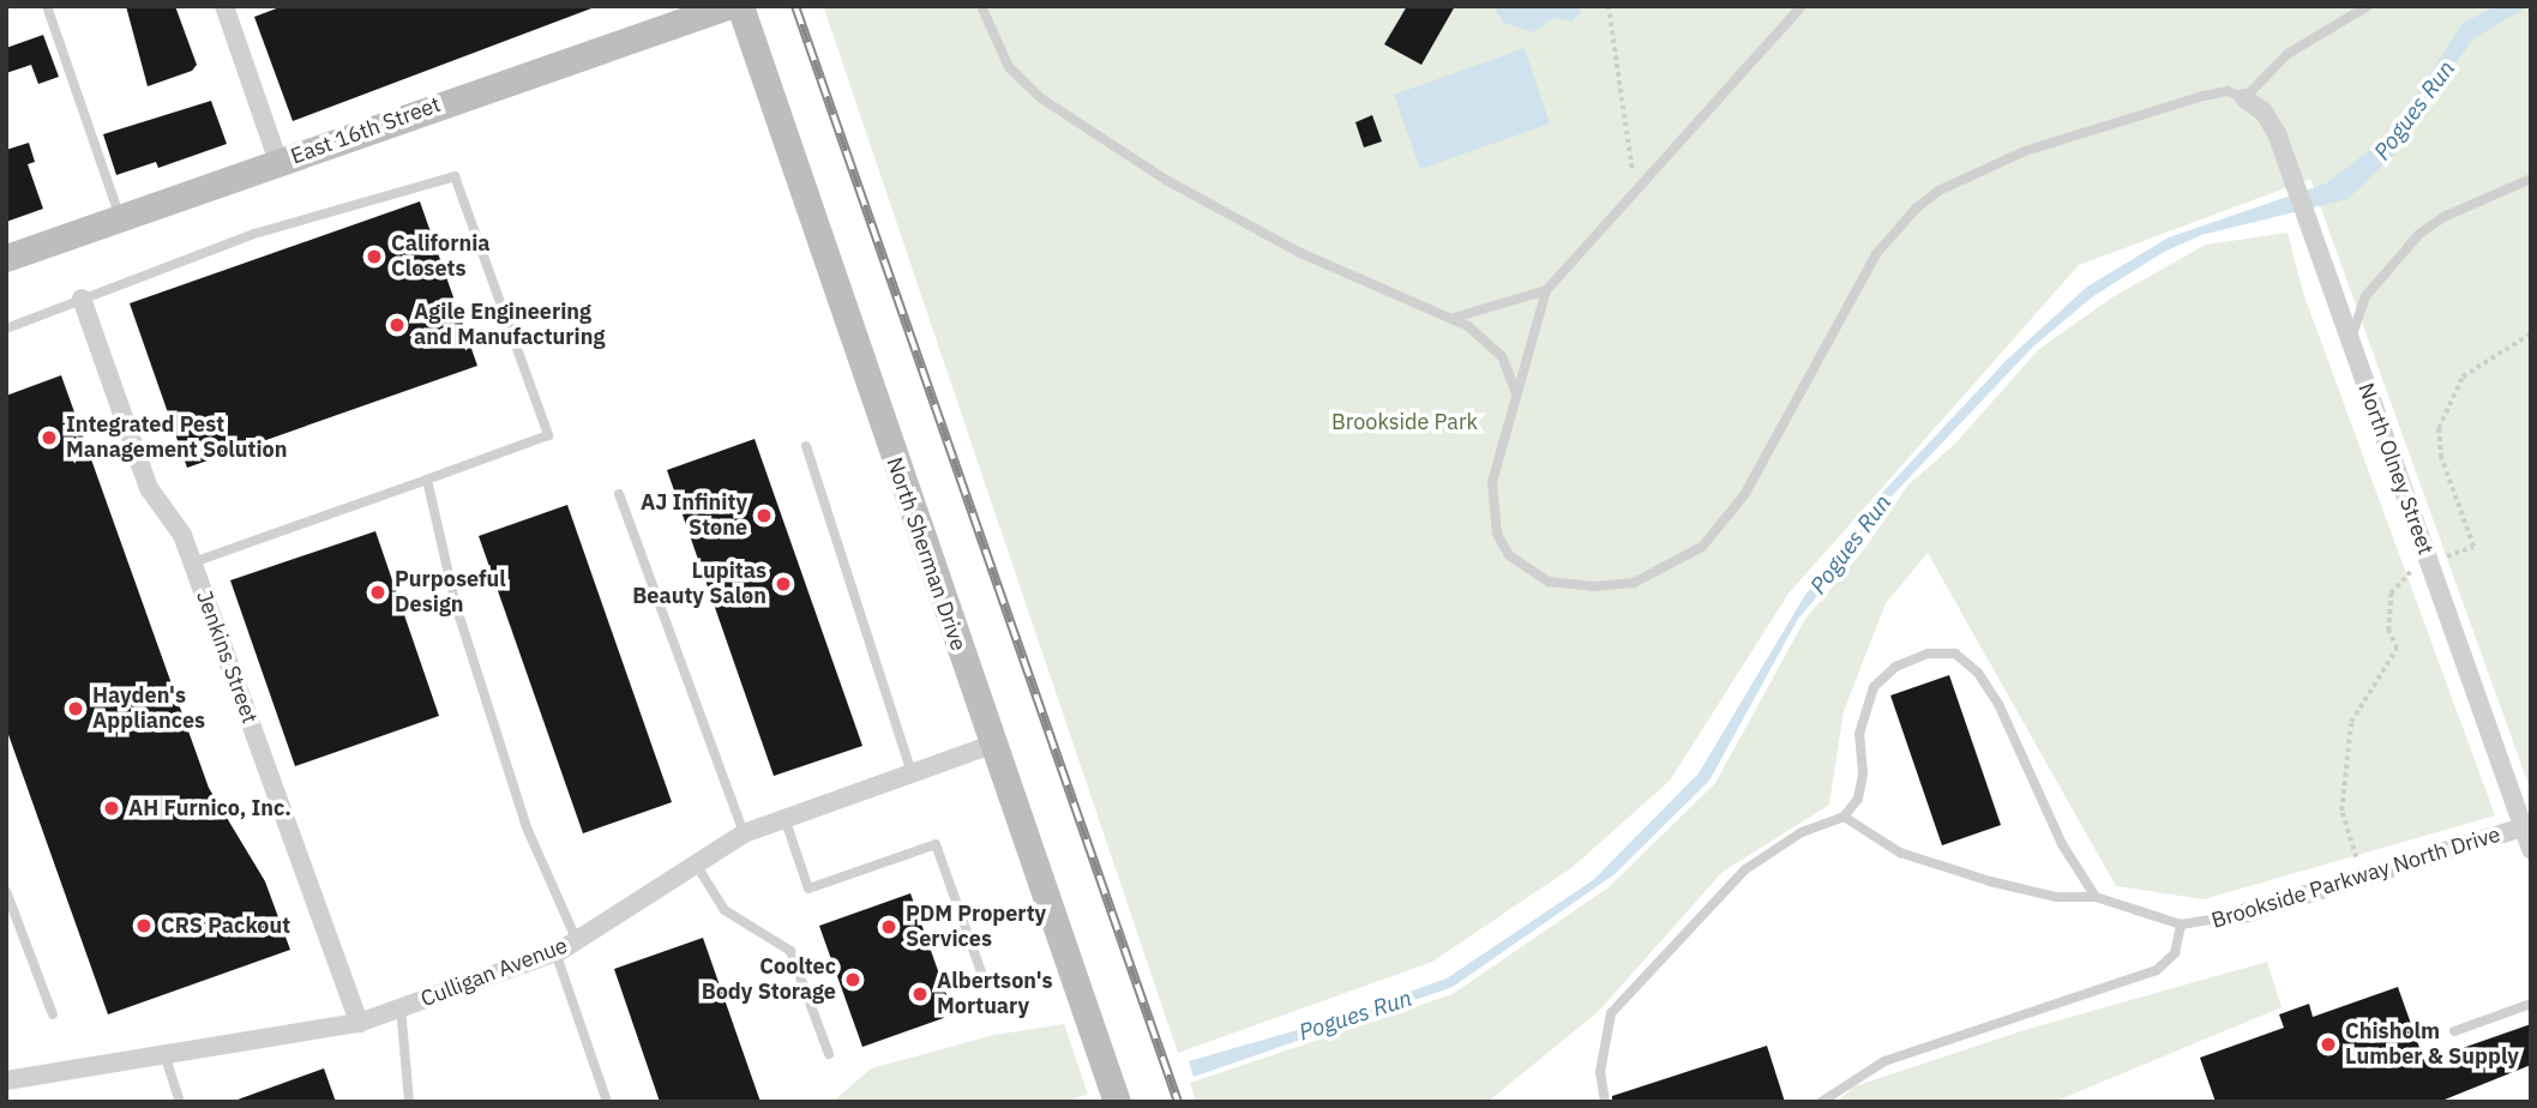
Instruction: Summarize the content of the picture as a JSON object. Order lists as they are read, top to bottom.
{
  "streets": {
    "main road": ["East 16th Street", "North Sherman Drive"],
    "street": [
      "North Olney Street",
      "Jenkins Street",
      "Brookside Parkway North Drive",
      "Culligan Avenue"
    ]
  },
  "crossings": [
    ["North Olney Street", "Brookside Parkway North Drive"],
    ["North Sherman Drive", "Culligan Avenue"],
    ["Jenkins Street", "Culligan Avenue"]
  ],
  "water": ["Pogues Run"],
  "parks": ["Brookside Park"],
  "places": [
    "California Closets",
    "Agile Engineering and Manufacturing",
    "Integrated Pest Management Solution",
    "AJ Infinity Stone",
    "Lupitas Beauty Salon",
    "Purposeful Design",
    "Hayden's Appliances",
    "AH Furnico, Inc.",
    "CRS Packout",
    "PDM Property Services",
    "Cooltec Body Storage",
    "Albertson's Mortuary",
    "Chisholm Lumber & Supply"
  ]
}
